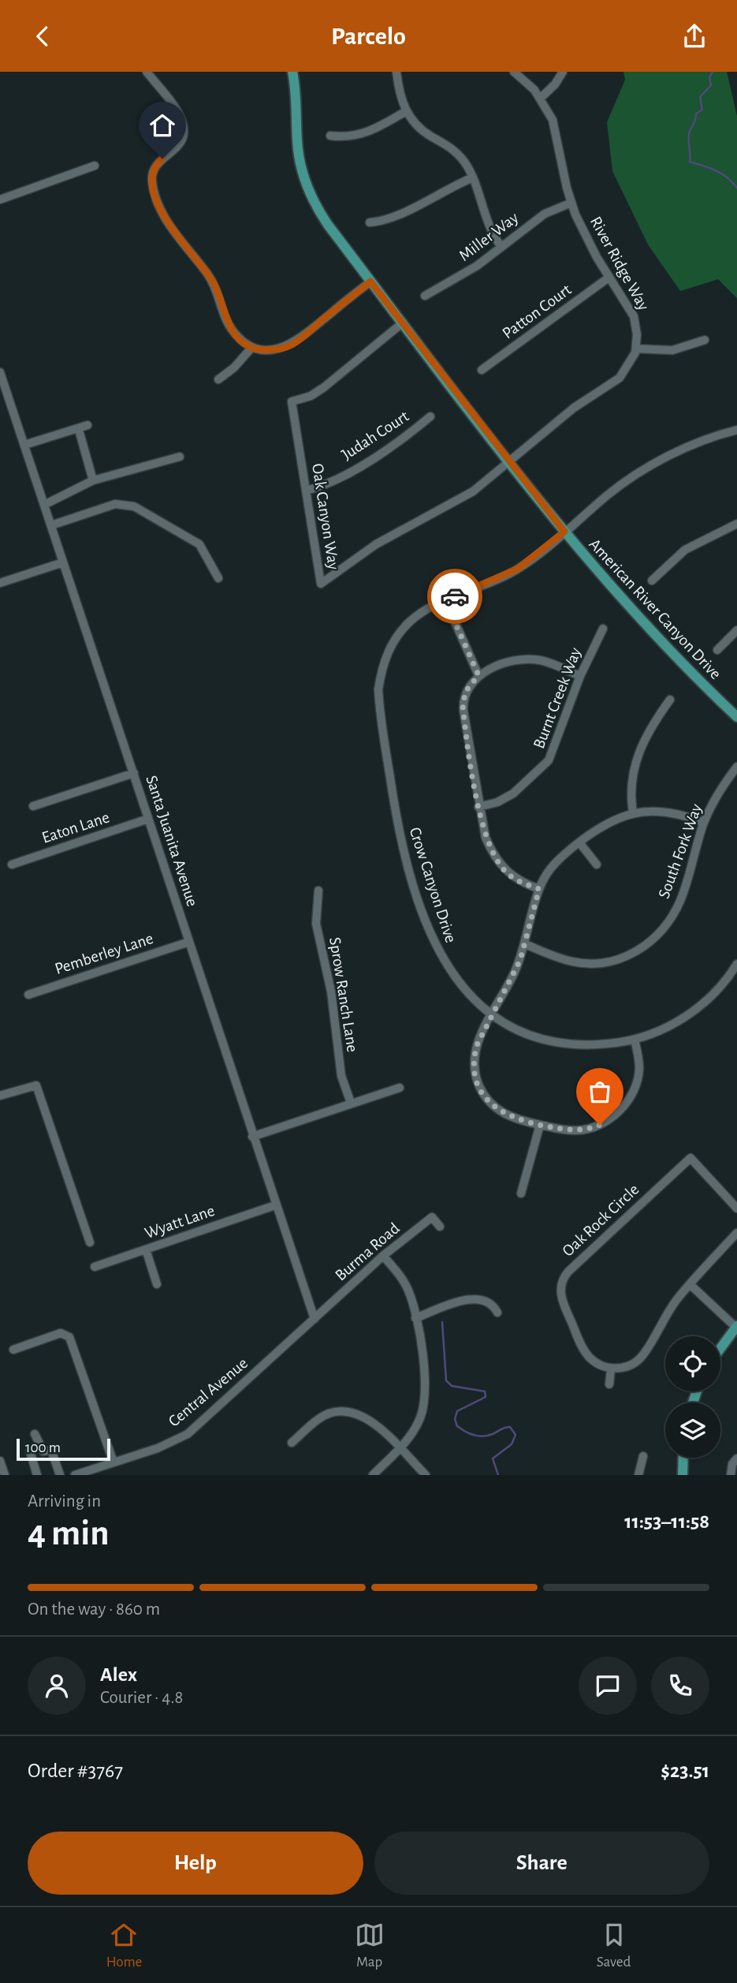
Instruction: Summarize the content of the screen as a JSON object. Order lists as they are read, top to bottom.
{
  "streets": {
    "main road": ["American River Canyon Drive"],
    "street": [
      "Miller Way",
      "River Ridge Way",
      "Patton Court",
      "Judah Court",
      "Oak Canyon Way",
      "Burnt Creek Way",
      "Eaton Lane",
      "Santa Juanita Avenue",
      "South Fork Way",
      "Crow Canyon Drive",
      "Pemberley Lane",
      "Sprow Ranch Lane",
      "Oak Rock Circle",
      "Wyatt Lane",
      "Burma Road",
      "Central Avenue"
    ]
  },
  "crossings": [
    ["Miller Way", "River Ridge Way"],
    ["River Ridge Way", "Patton Court"],
    ["Judah Court", "Oak Canyon Way"],
    ["Oak Canyon Way", "American River Canyon Drive"],
    ["American River Canyon Drive", "Crow Canyon Drive"],
    ["Eaton Lane", "Santa Juanita Avenue"],
    ["Santa Juanita Avenue", "Pemberley Lane"],
    ["Santa Juanita Avenue", "Wyatt Lane"],
    ["Santa Juanita Avenue", "Burma Road"],
    ["Santa Juanita Avenue", "Central Avenue"],
    ["Burma Road", "Central Avenue"]
  ],
  "scale_bar": "100 m",
  "page": {
    "header": "Parcelo",
    "scale": "100 m",
    "heading": ["4 min", "Arriving in", "11:53–11:58"],
    "panel": [
      "Alex",
      "Courier · 4.8",
      "Order #3767",
      "$23.51"
    ],
    "bar": "On the way · 860 m",
    "buttons": ["Help", "Share"],
    "tabs": ["Home", "Map", "Saved"]
  }
}
